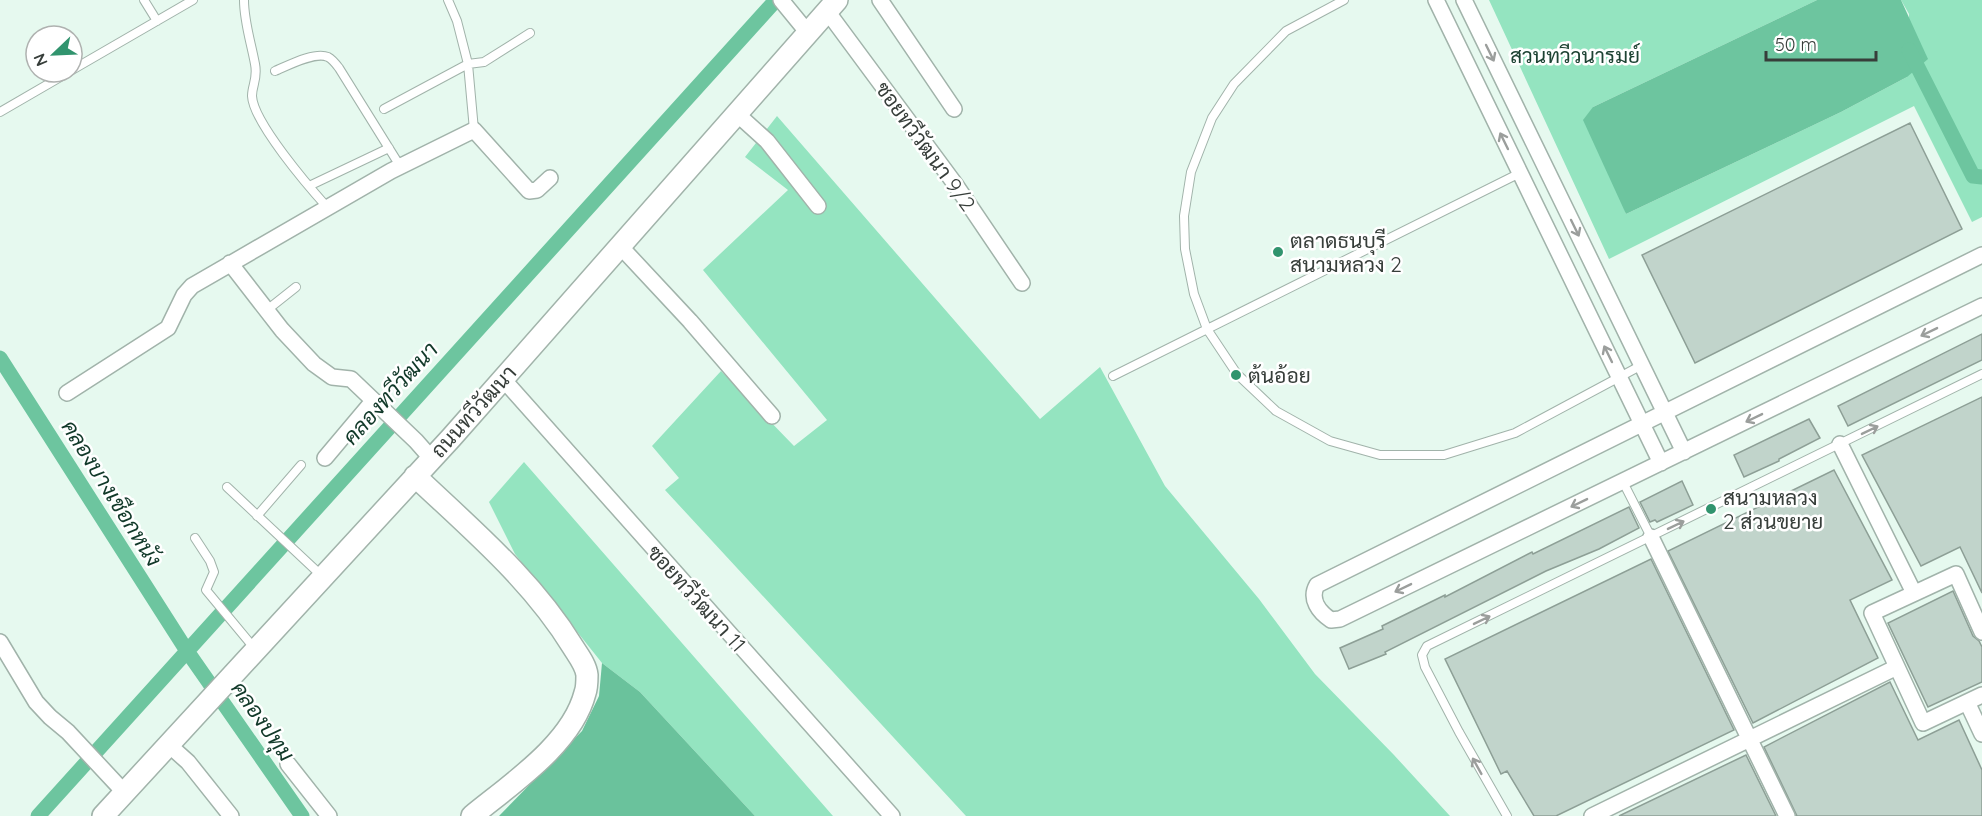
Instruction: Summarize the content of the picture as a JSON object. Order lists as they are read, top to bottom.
{
  "streets": {
    "main road": ["ถนนทวีวัฒนา"],
    "street": ["ซอยทวีวัฒนา 9/2", "ซอยทวีวัฒนา 11"]
  },
  "crossings": [
    ["ซอยทวีวัฒนา 9/2", "ถนนทวีวัฒนา"],
    ["ถนนทวีวัฒนา", "ซอยทวีวัฒนา 11"]
  ],
  "water": ["คลองทวีวัฒนา", "คลองบางเชือกหนัง", "คลองปทุม"],
  "parks": ["สวนทวีวนารมย์"],
  "places": ["ตลาดธนบุรี สนามหลวง 2", "ต้นอ้อย", "สนามหลวง 2 ส่วนขยาย"],
  "scale_bar": "50 m",
  "north": "bottom left"
}
